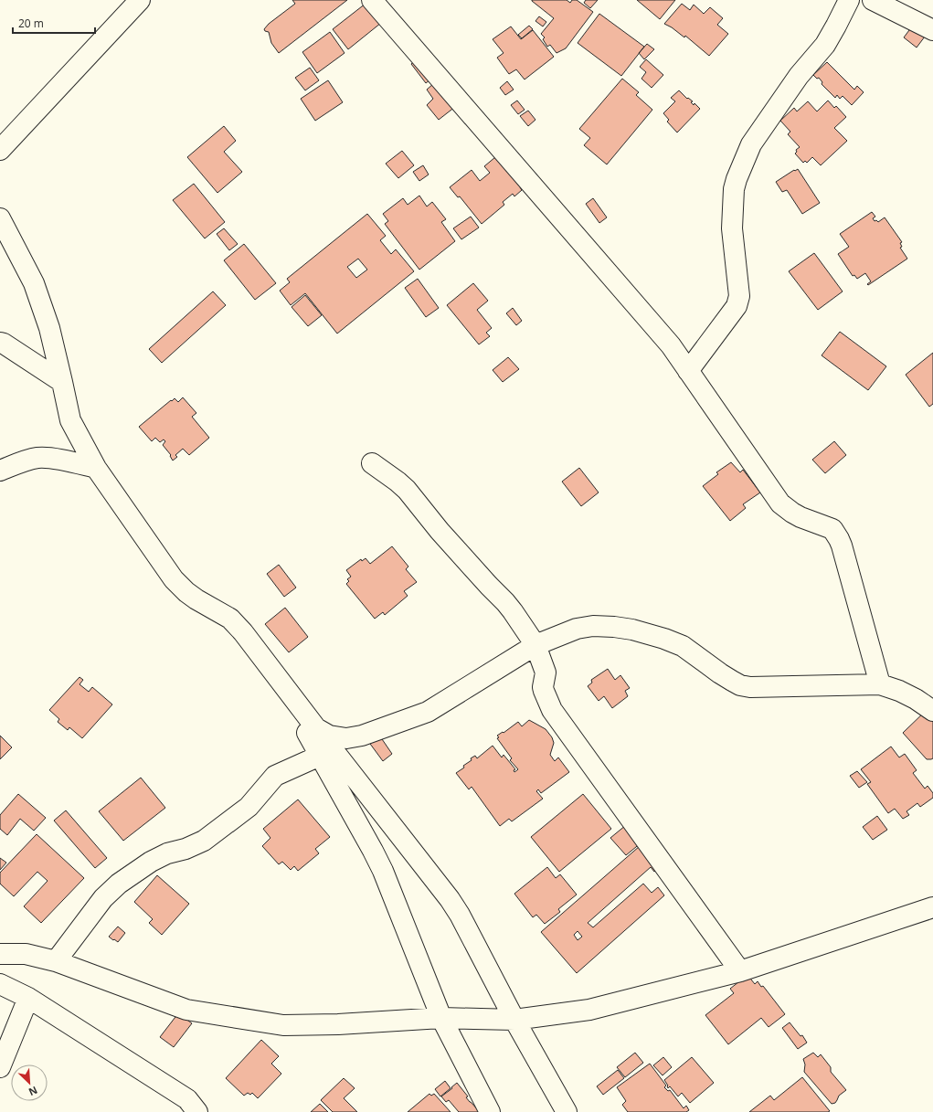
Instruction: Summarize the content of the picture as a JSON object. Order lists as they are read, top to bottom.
{
  "scale_bar": "20 m",
  "north": "bottom right"
}
